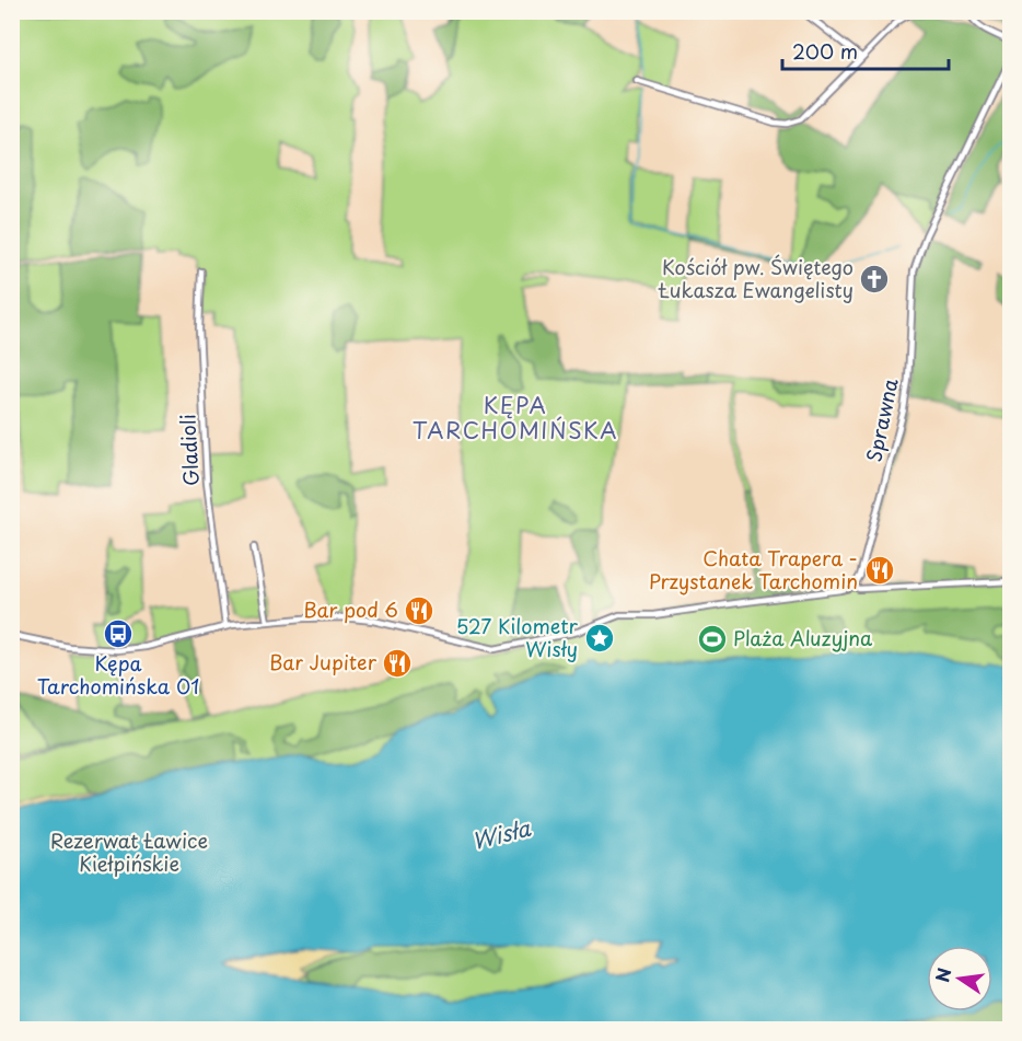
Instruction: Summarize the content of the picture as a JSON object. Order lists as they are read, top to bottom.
{
  "streets": {
    "street": ["Sprawna", "Gladioli"]
  },
  "districts": ["KĘPA TARCHOMIŃSKA"],
  "water": ["Wisła"],
  "parks": ["Rezerwat Ławice Kiełpińskie"],
  "places": {
    "church": ["Kościół pw. Świętego Łukasza Ewangelisty"],
    "restaurant": ["Chata Trapera - Przystanek Tarchomin", "Bar pod 6", "Bar Jupiter"],
    "bus stop": ["Kępa Tarchomińska 01"],
    "place": ["527 Kilometr Wisły"],
    "sports": ["Plaża Aluzyjna"]
  },
  "scale_bar": "200 m",
  "north": "left"
}
